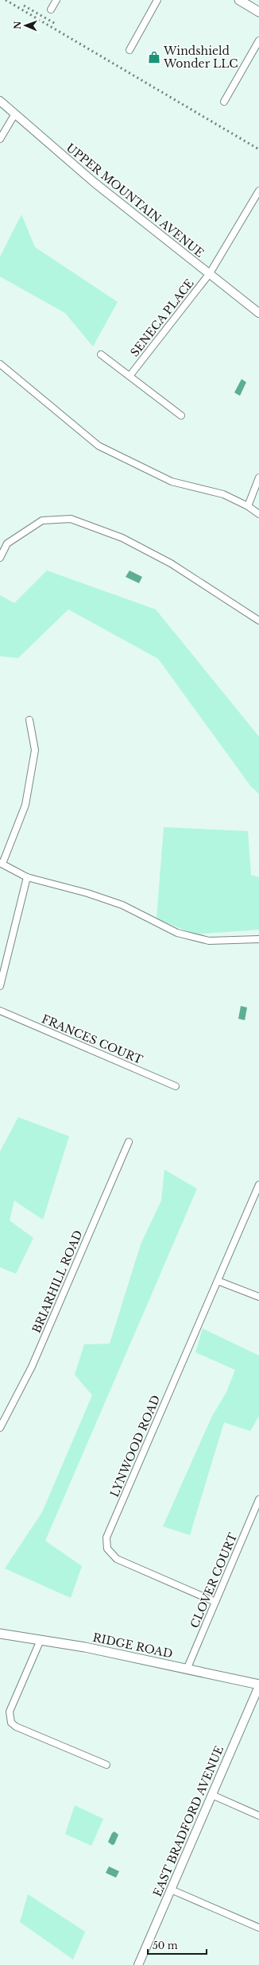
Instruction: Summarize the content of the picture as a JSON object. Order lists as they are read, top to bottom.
{
  "streets": {
    "main road": ["RIDGE ROAD"],
    "street": [
      "UPPER MOUNTAIN AVENUE",
      "SENECA PLACE",
      "FRANCES COURT",
      "BRIARHILL ROAD",
      "LYNWOOD ROAD",
      "CLOVER COURT",
      "EAST BRADFORD AVENUE"
    ]
  },
  "crossings": [
    ["UPPER MOUNTAIN AVENUE", "SENECA PLACE"],
    ["LYNWOOD ROAD", "CLOVER COURT"],
    ["CLOVER COURT", "RIDGE ROAD"],
    ["RIDGE ROAD", "EAST BRADFORD AVENUE"]
  ],
  "places": {
    "shop": ["Windshield Wonder LLC"]
  },
  "scale_bar": "50 m",
  "north": "left"
}
